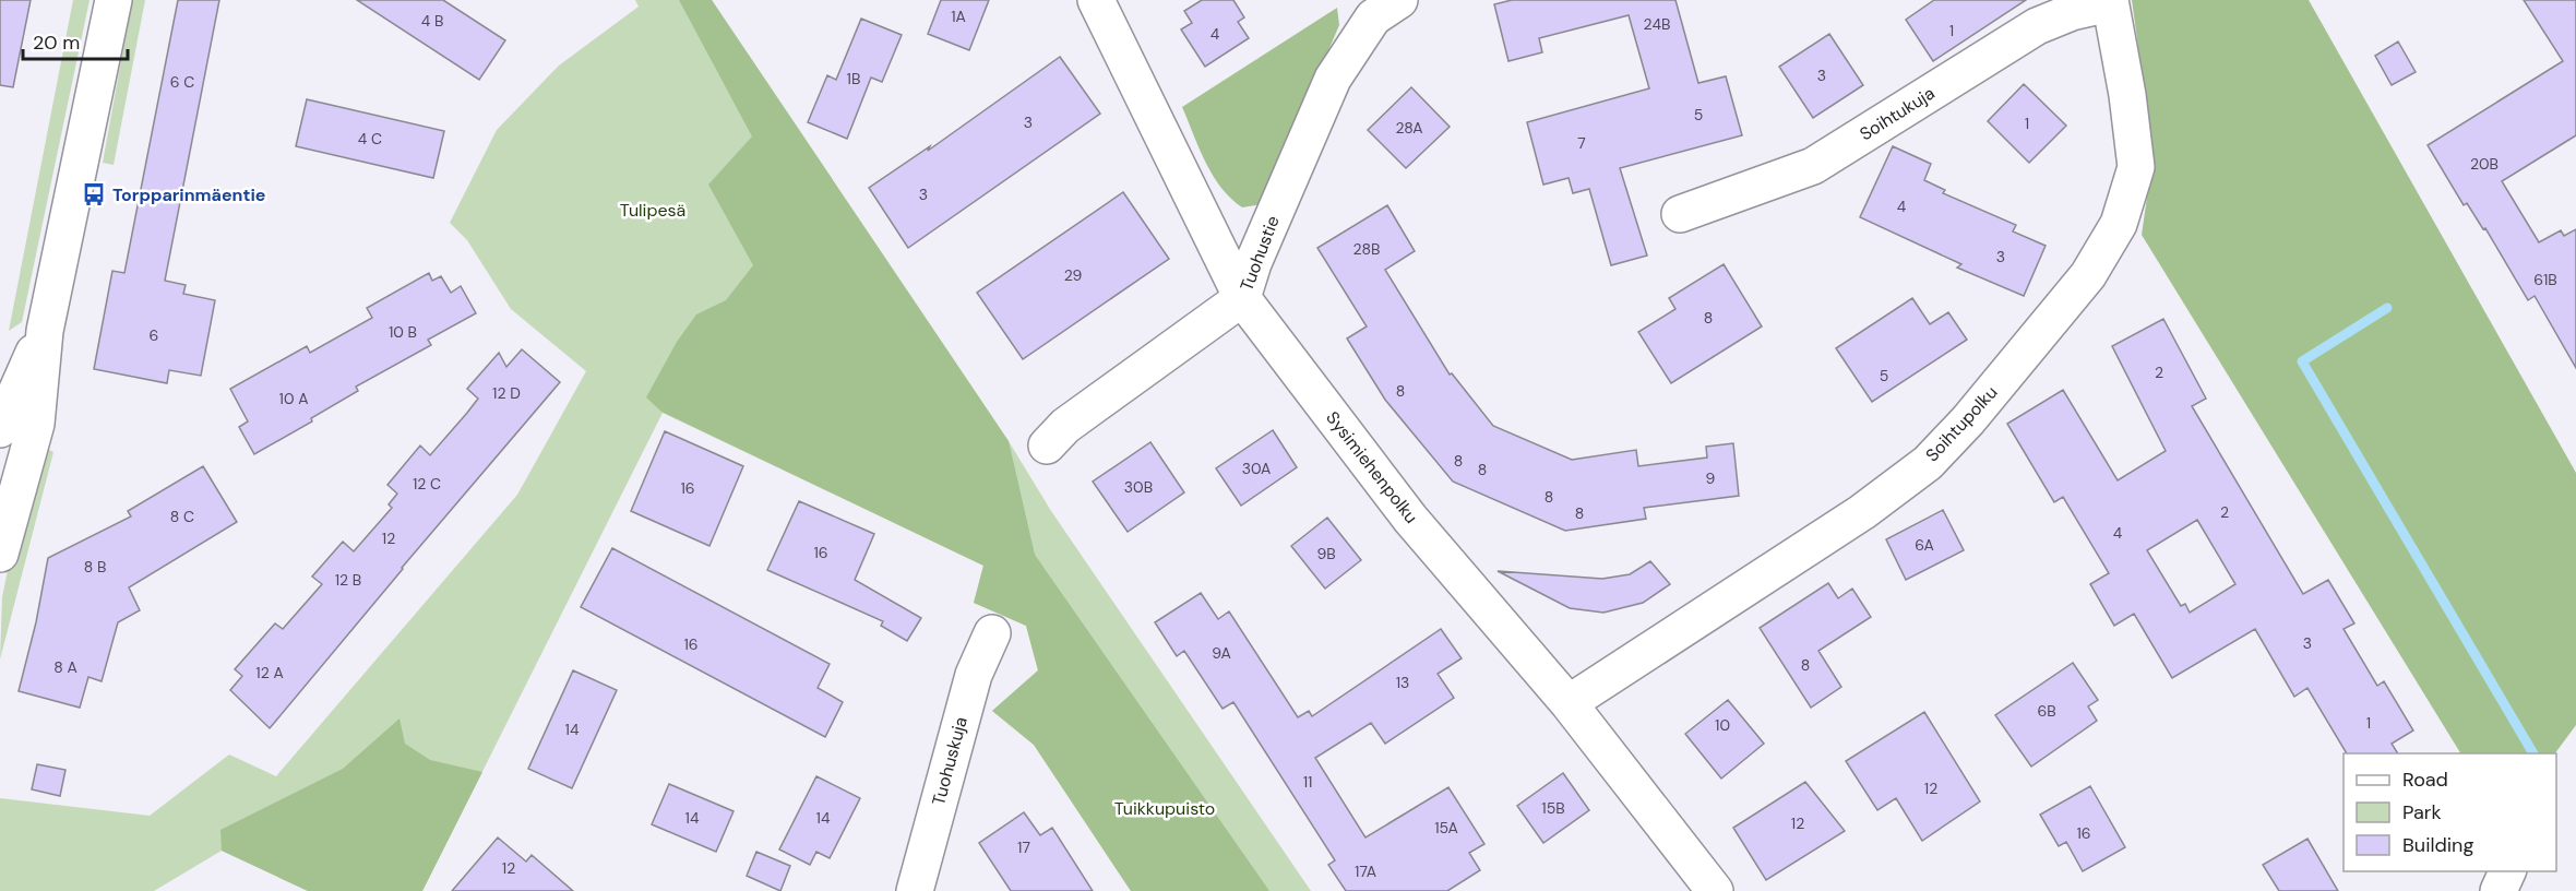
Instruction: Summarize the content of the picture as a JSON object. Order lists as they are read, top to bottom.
{
  "streets": {
    "street": [
      "Soihtukuja",
      "Tuohustie",
      "Soihtupolku",
      "Sysimiehenpolku",
      "Tuohuskuja"
    ]
  },
  "crossings": [
    ["Soihtukuja", "Soihtupolku"],
    ["Tuohustie", "Sysimiehenpolku"],
    ["Soihtupolku", "Sysimiehenpolku"]
  ],
  "parks": ["Tulipesä", "Tuikkupuisto"],
  "places": {
    "bus stop": ["Torpparinmäentie"]
  },
  "house_numbers": [
    "1A",
    "4 B",
    "24B",
    "1",
    "4",
    "3",
    "1B",
    "6 C",
    "5",
    "3",
    "1",
    "28A",
    "4 C",
    "7",
    "20B",
    "3",
    "4",
    "28B",
    "3",
    "29",
    "61B",
    "8",
    "10 B",
    "6",
    "2",
    "5",
    "8",
    "12 D",
    "10 A",
    "8",
    "30A",
    "8",
    "9",
    "12 C",
    "30B",
    "16",
    "8",
    "2",
    "8",
    "8 C",
    "4",
    "12",
    "6A",
    "16",
    "9B",
    "8 B",
    "12 B",
    "3",
    "16",
    "9A",
    "8",
    "8 A",
    "12 A",
    "13",
    "6B",
    "1",
    "10",
    "14",
    "11",
    "12",
    "15B",
    "14",
    "14",
    "12",
    "15A",
    "16",
    "17",
    "12",
    "17A"
  ],
  "legend": ["Road", "Park", "Building"],
  "scale_bar": "20 m"
}
